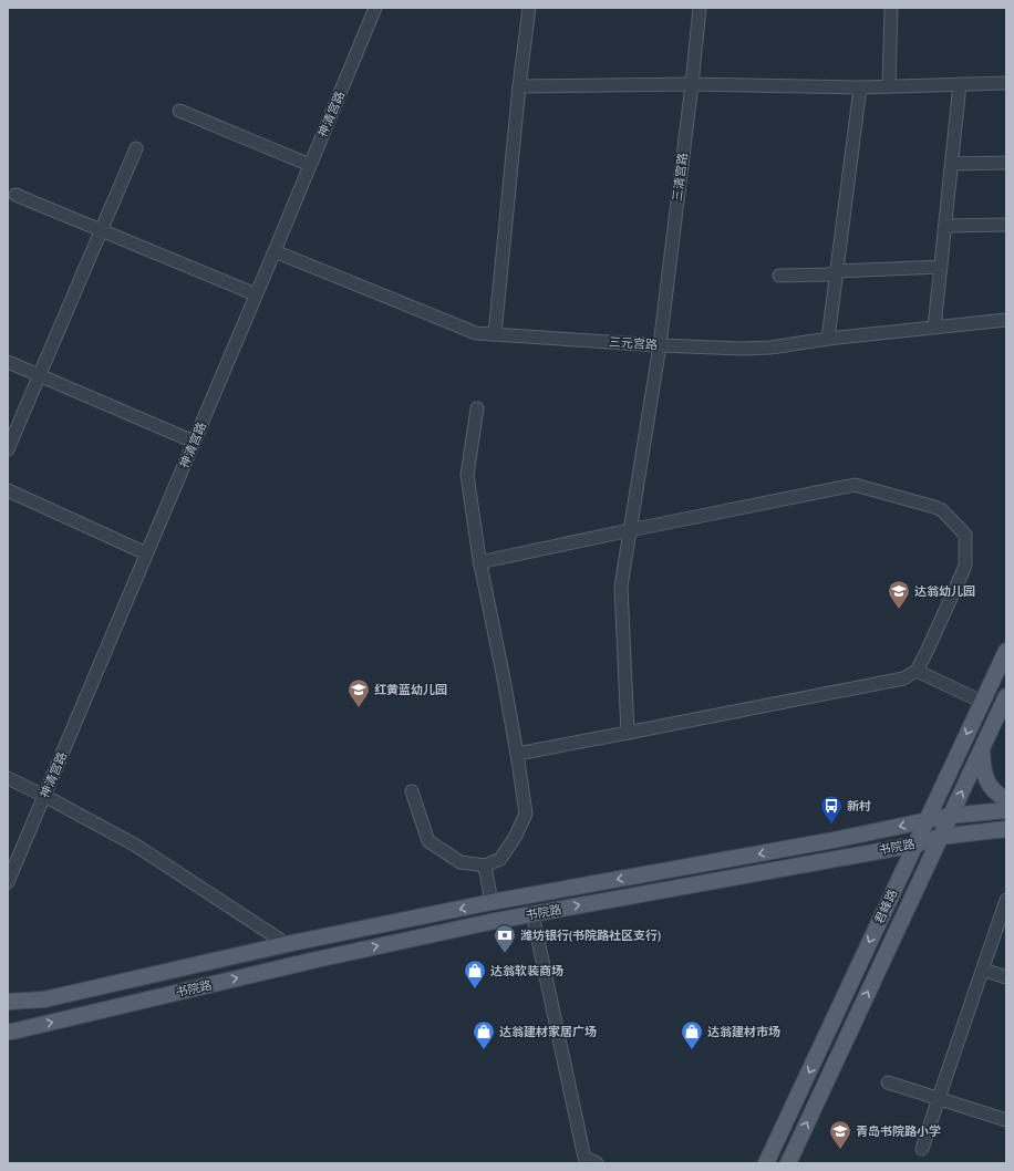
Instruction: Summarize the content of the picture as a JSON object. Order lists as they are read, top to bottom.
{
  "streets": {
    "main road": ["书院路", "君峰路"],
    "street": ["神清宫路", "三清宫路", "三元宫路"]
  },
  "crossings": [
    ["神清宫路", "三元宫路"],
    ["三清宫路", "三元宫路"],
    ["书院路", "君峰路"]
  ],
  "places": {
    "school or university": ["达翁幼儿园", "红黄蓝幼儿园", "青岛书院路小学"],
    "bus stop": ["新村"],
    "bank": ["潍坊银行(书院路社区支行)"],
    "shop": ["达翁软装商场", "达翁建材家居广场", "达翁建材市场"]
  }
}
